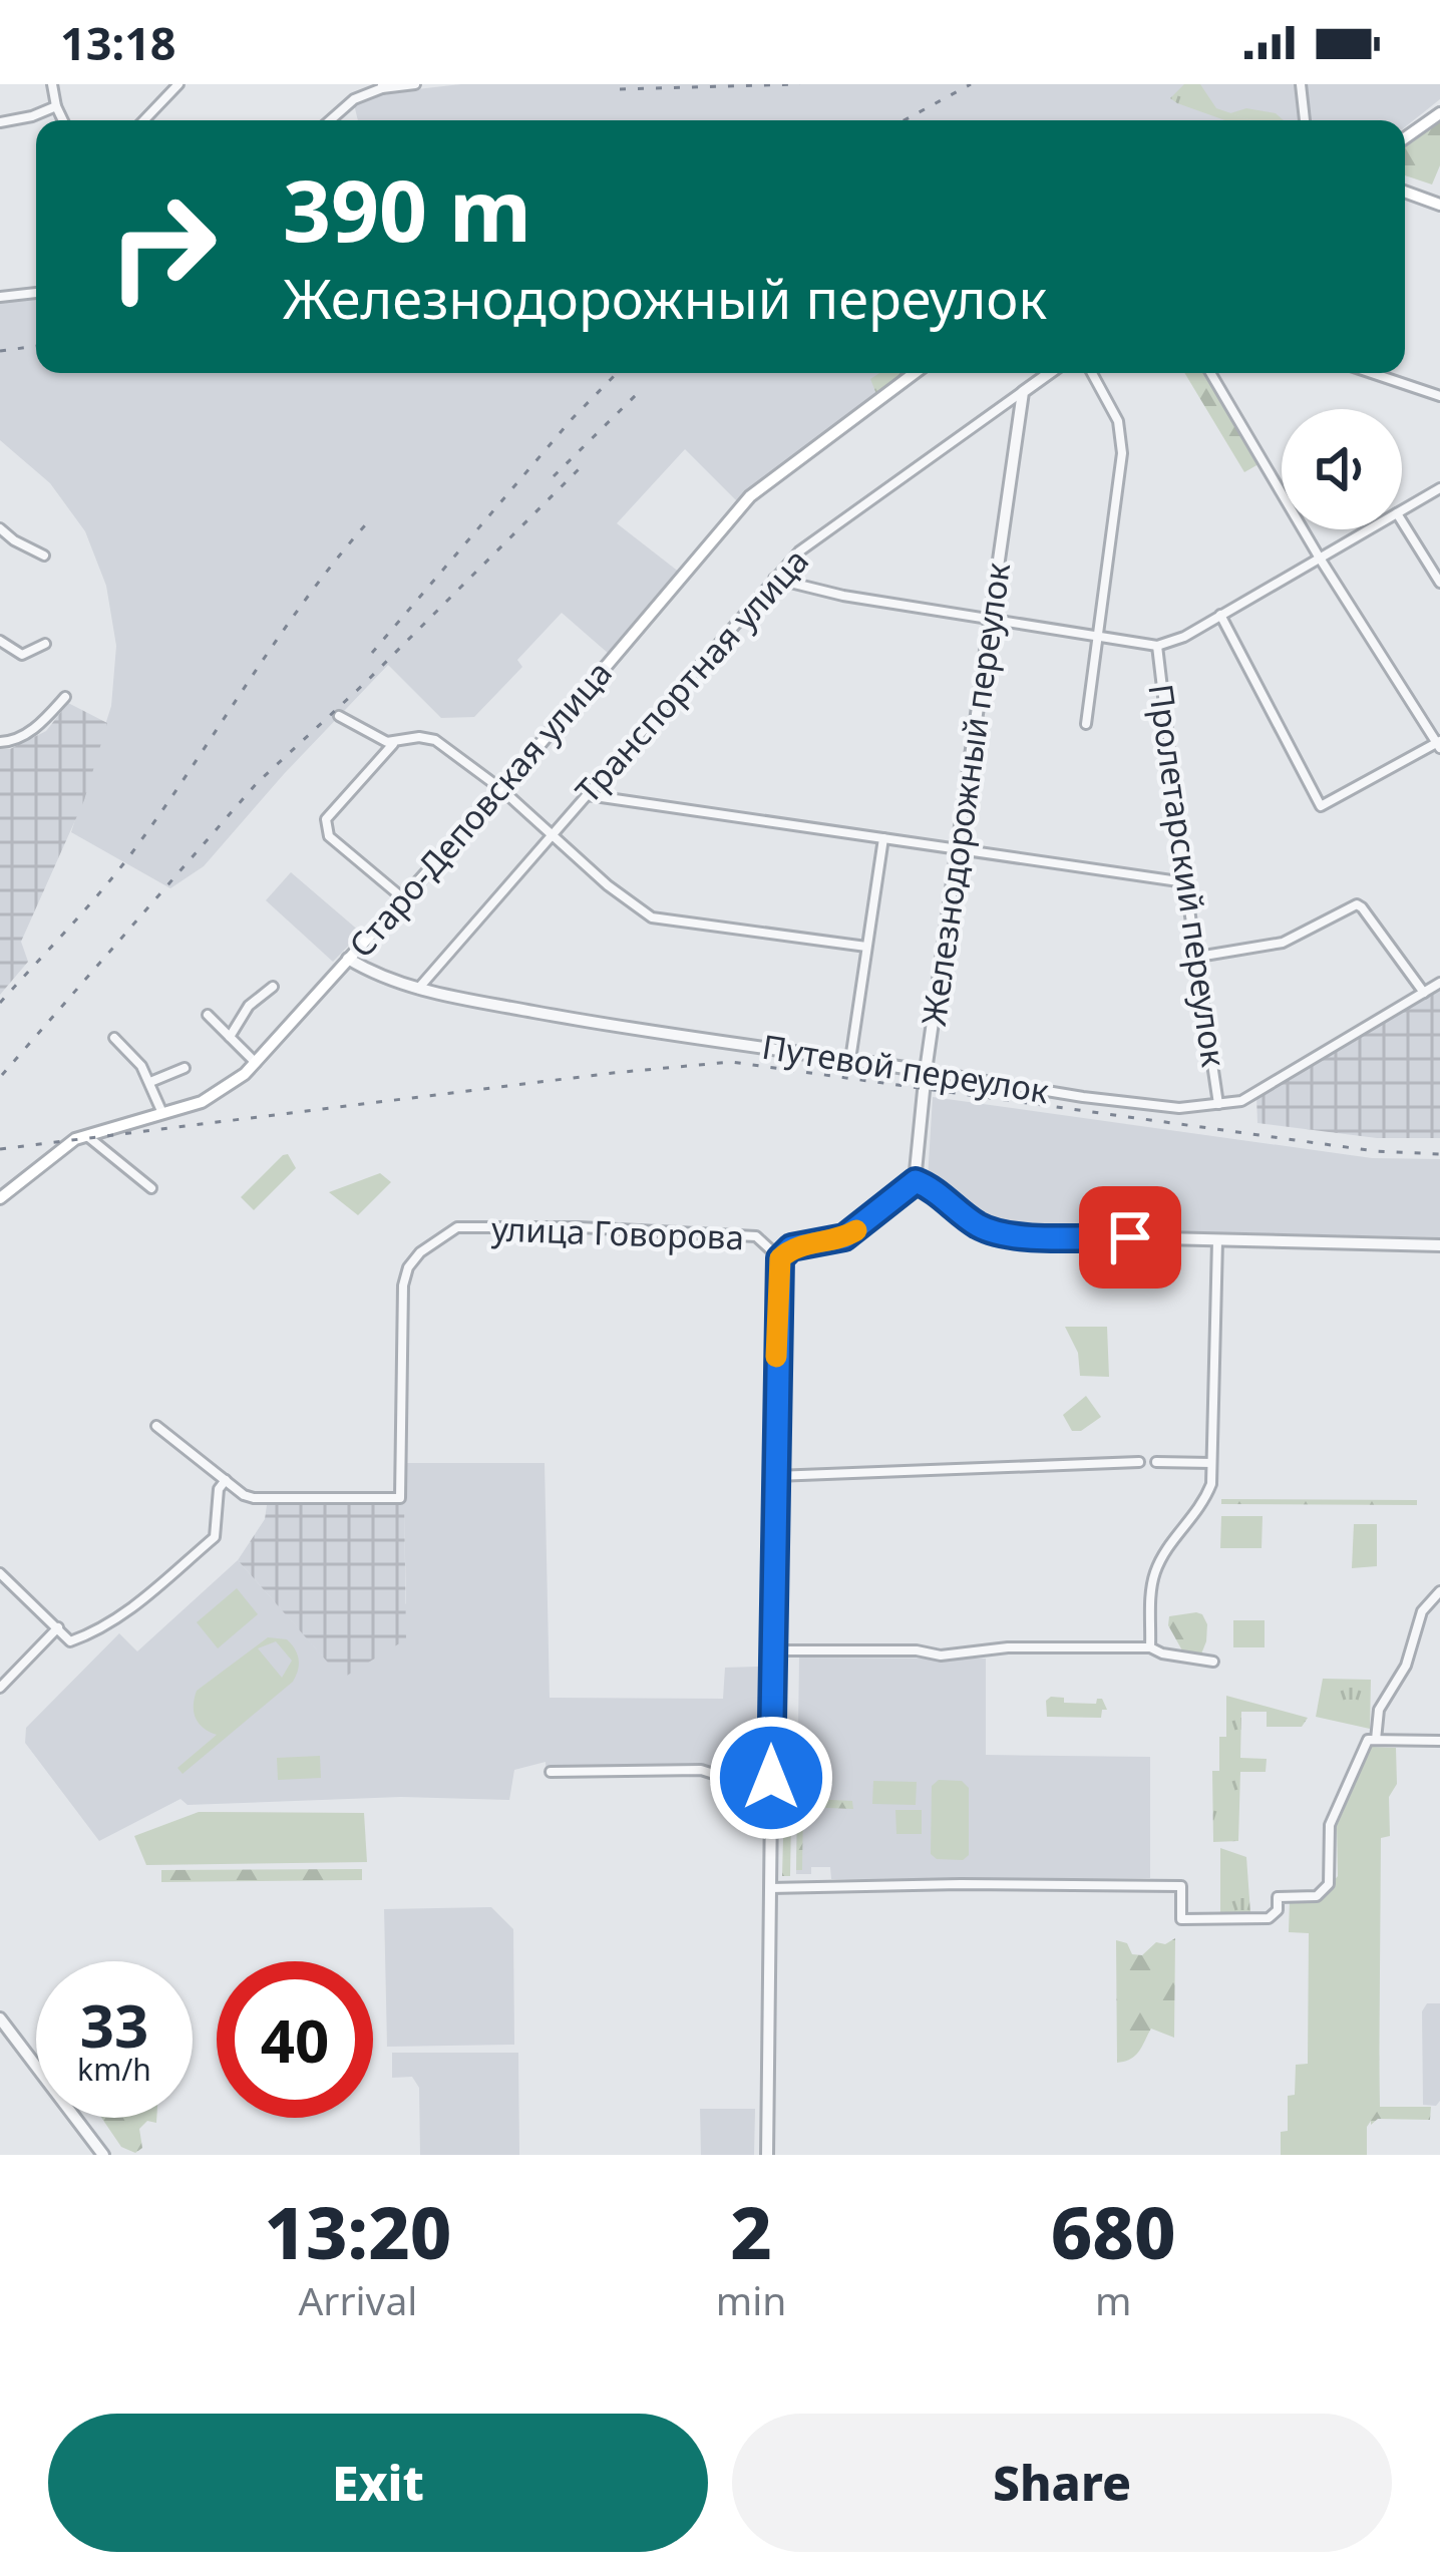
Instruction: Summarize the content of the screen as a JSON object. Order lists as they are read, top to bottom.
{
  "streets": {
    "main road": ["Старо-Деповская улица"],
    "street": [
      "Транспортная улица",
      "Железнодорожный переулок",
      "Пролетарский переулок",
      "Путевой переулок",
      "улица Говорова"
    ]
  },
  "crossings": [
    ["Транспортная улица", "Железнодорожный переулок"],
    ["Транспортная улица", "Путевой переулок"],
    ["Железнодорожный переулок", "Путевой переулок"],
    ["Старо-Деповская улица", "Путевой переулок"],
    ["Пролетарский переулок", "Путевой переулок"]
  ],
  "page": {
    "status": "13:18",
    "turn": ["390 m", "Железнодорожный переулок"],
    "speed": "33 km/h",
    "limit": "40",
    "eta": [
      "13:20",
      "Arrival",
      "2",
      "min",
      "680",
      "m"
    ],
    "buttons": ["Exit", "Share"]
  }
}
